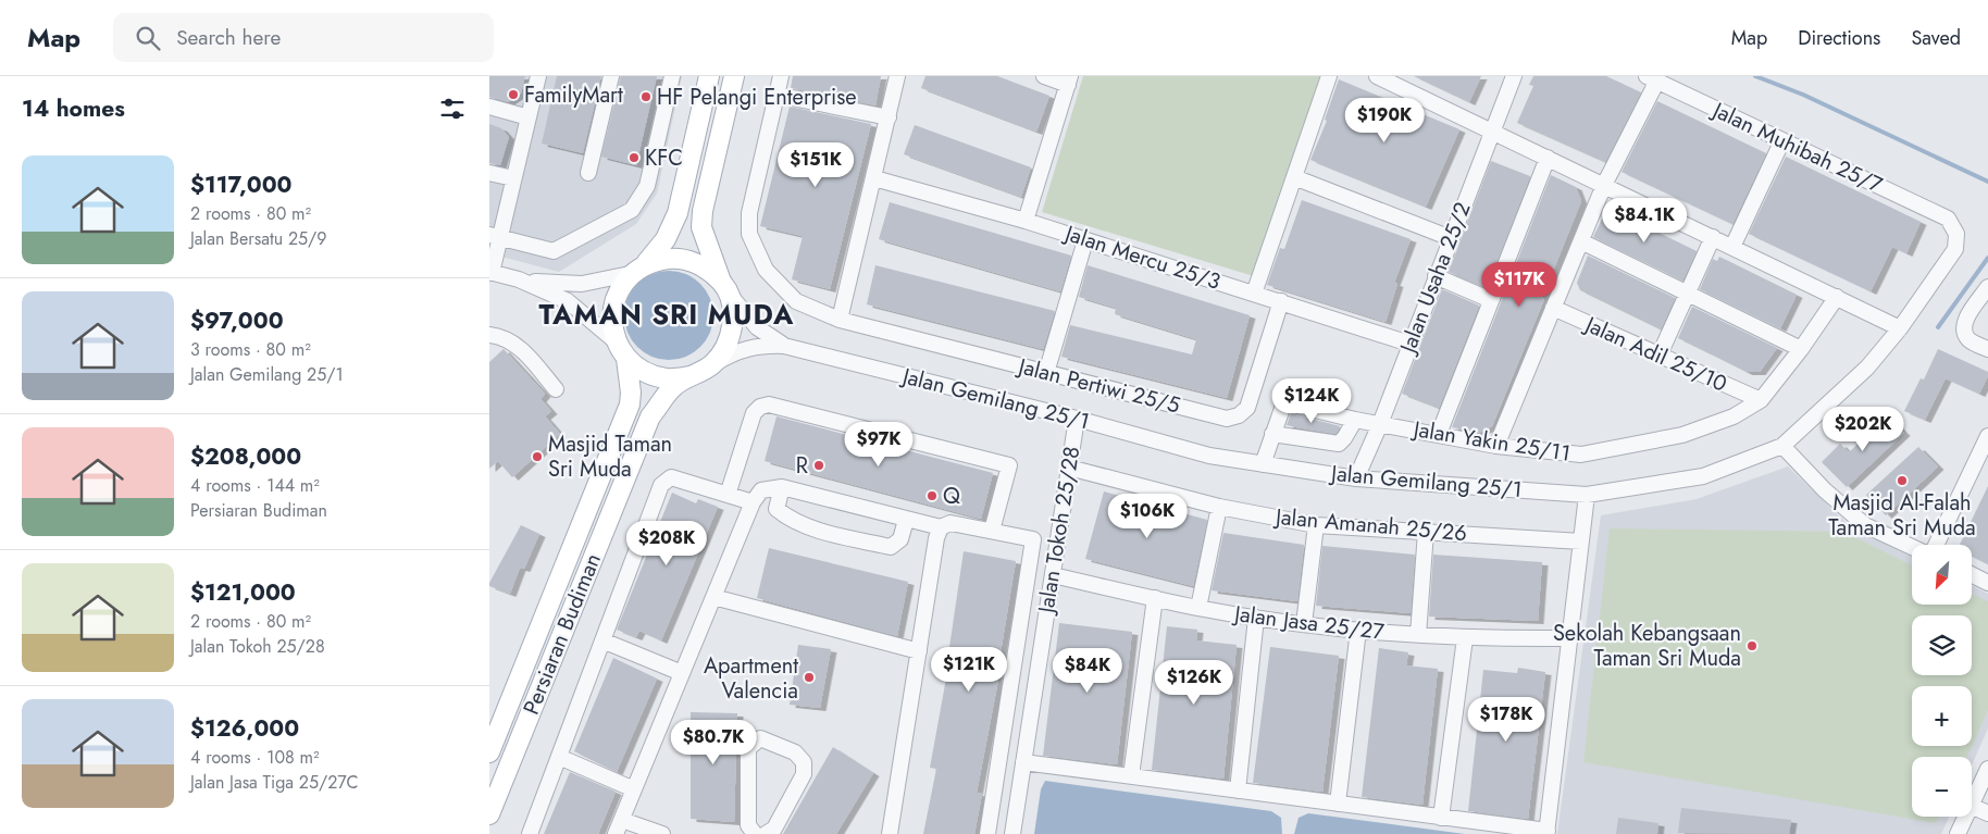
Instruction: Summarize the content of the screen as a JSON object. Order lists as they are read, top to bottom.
{
  "streets": {
    "main road": ["Persiaran Budiman"],
    "street": [
      "Jalan Muhibah 25/7",
      "Jalan Mercu 25/3",
      "Jalan Usaha 25/2",
      "Jalan Adil 25/10",
      "Jalan Pertiwi 25/5",
      "Jalan Gemilang 25/1",
      "Jalan Yakin 25/11",
      "Jalan Amanah 25/26",
      "Jalan Tokoh 25/28",
      "Jalan Jasa 25/27"
    ]
  },
  "crossings": [
    ["Jalan Muhibah 25/7", "Jalan Gemilang 25/1"],
    ["Jalan Mercu 25/3", "Jalan Usaha 25/2"],
    ["Jalan Mercu 25/3", "Jalan Pertiwi 25/5"],
    ["Jalan Usaha 25/2", "Jalan Gemilang 25/1"],
    ["Jalan Usaha 25/2", "Jalan Yakin 25/11"],
    ["Jalan Adil 25/10", "Jalan Yakin 25/11"],
    ["Jalan Gemilang 25/1", "Jalan Tokoh 25/28"],
    ["Jalan Gemilang 25/1", "Persiaran Budiman"],
    ["Jalan Amanah 25/26", "Jalan Tokoh 25/28"],
    ["Jalan Tokoh 25/28", "Jalan Jasa 25/27"]
  ],
  "districts": ["TAMAN SRI MUDA"],
  "places": [
    "FamilyMart",
    "HF Pelangi Enterprise",
    "KFC",
    "Masjid Taman Sri Muda",
    "R",
    "Masjid Al-Falah Taman Sri Muda",
    "Q",
    "Sekolah Kebangsaan Taman Sri Muda",
    "Apartment Valencia"
  ],
  "north": "bottom left",
  "page": {
    "header": "Map",
    "search": "Search here",
    "nav": ["Map", "Directions", "Saved"],
    "heading": "14 homes",
    "price": [
      "$190K",
      "$151K",
      "$84.1K",
      "$117K",
      "$124K",
      "$202K",
      "$97K",
      "$106K",
      "$208K",
      "$121K",
      "$84K",
      "$126K",
      "$178K",
      "$80.7K"
    ],
    "list": [
      {
        "name": "$117,000",
        "note": "2 rooms · 80 m² · Jalan Bersatu 25/9"
      },
      {
        "name": "$97,000",
        "note": "3 rooms · 80 m² · Jalan Gemilang 25/1"
      },
      {
        "name": "$208,000",
        "note": "4 rooms · 144 m² · Persiaran Budiman"
      },
      {
        "name": "$121,000",
        "note": "2 rooms · 80 m² · Jalan Tokoh 25/28"
      },
      {
        "name": "$126,000",
        "note": "4 rooms · 108 m² · Jalan Jasa Tiga 25/27C"
      }
    ],
    "map_buttons": ["+", "−"]
  }
}
